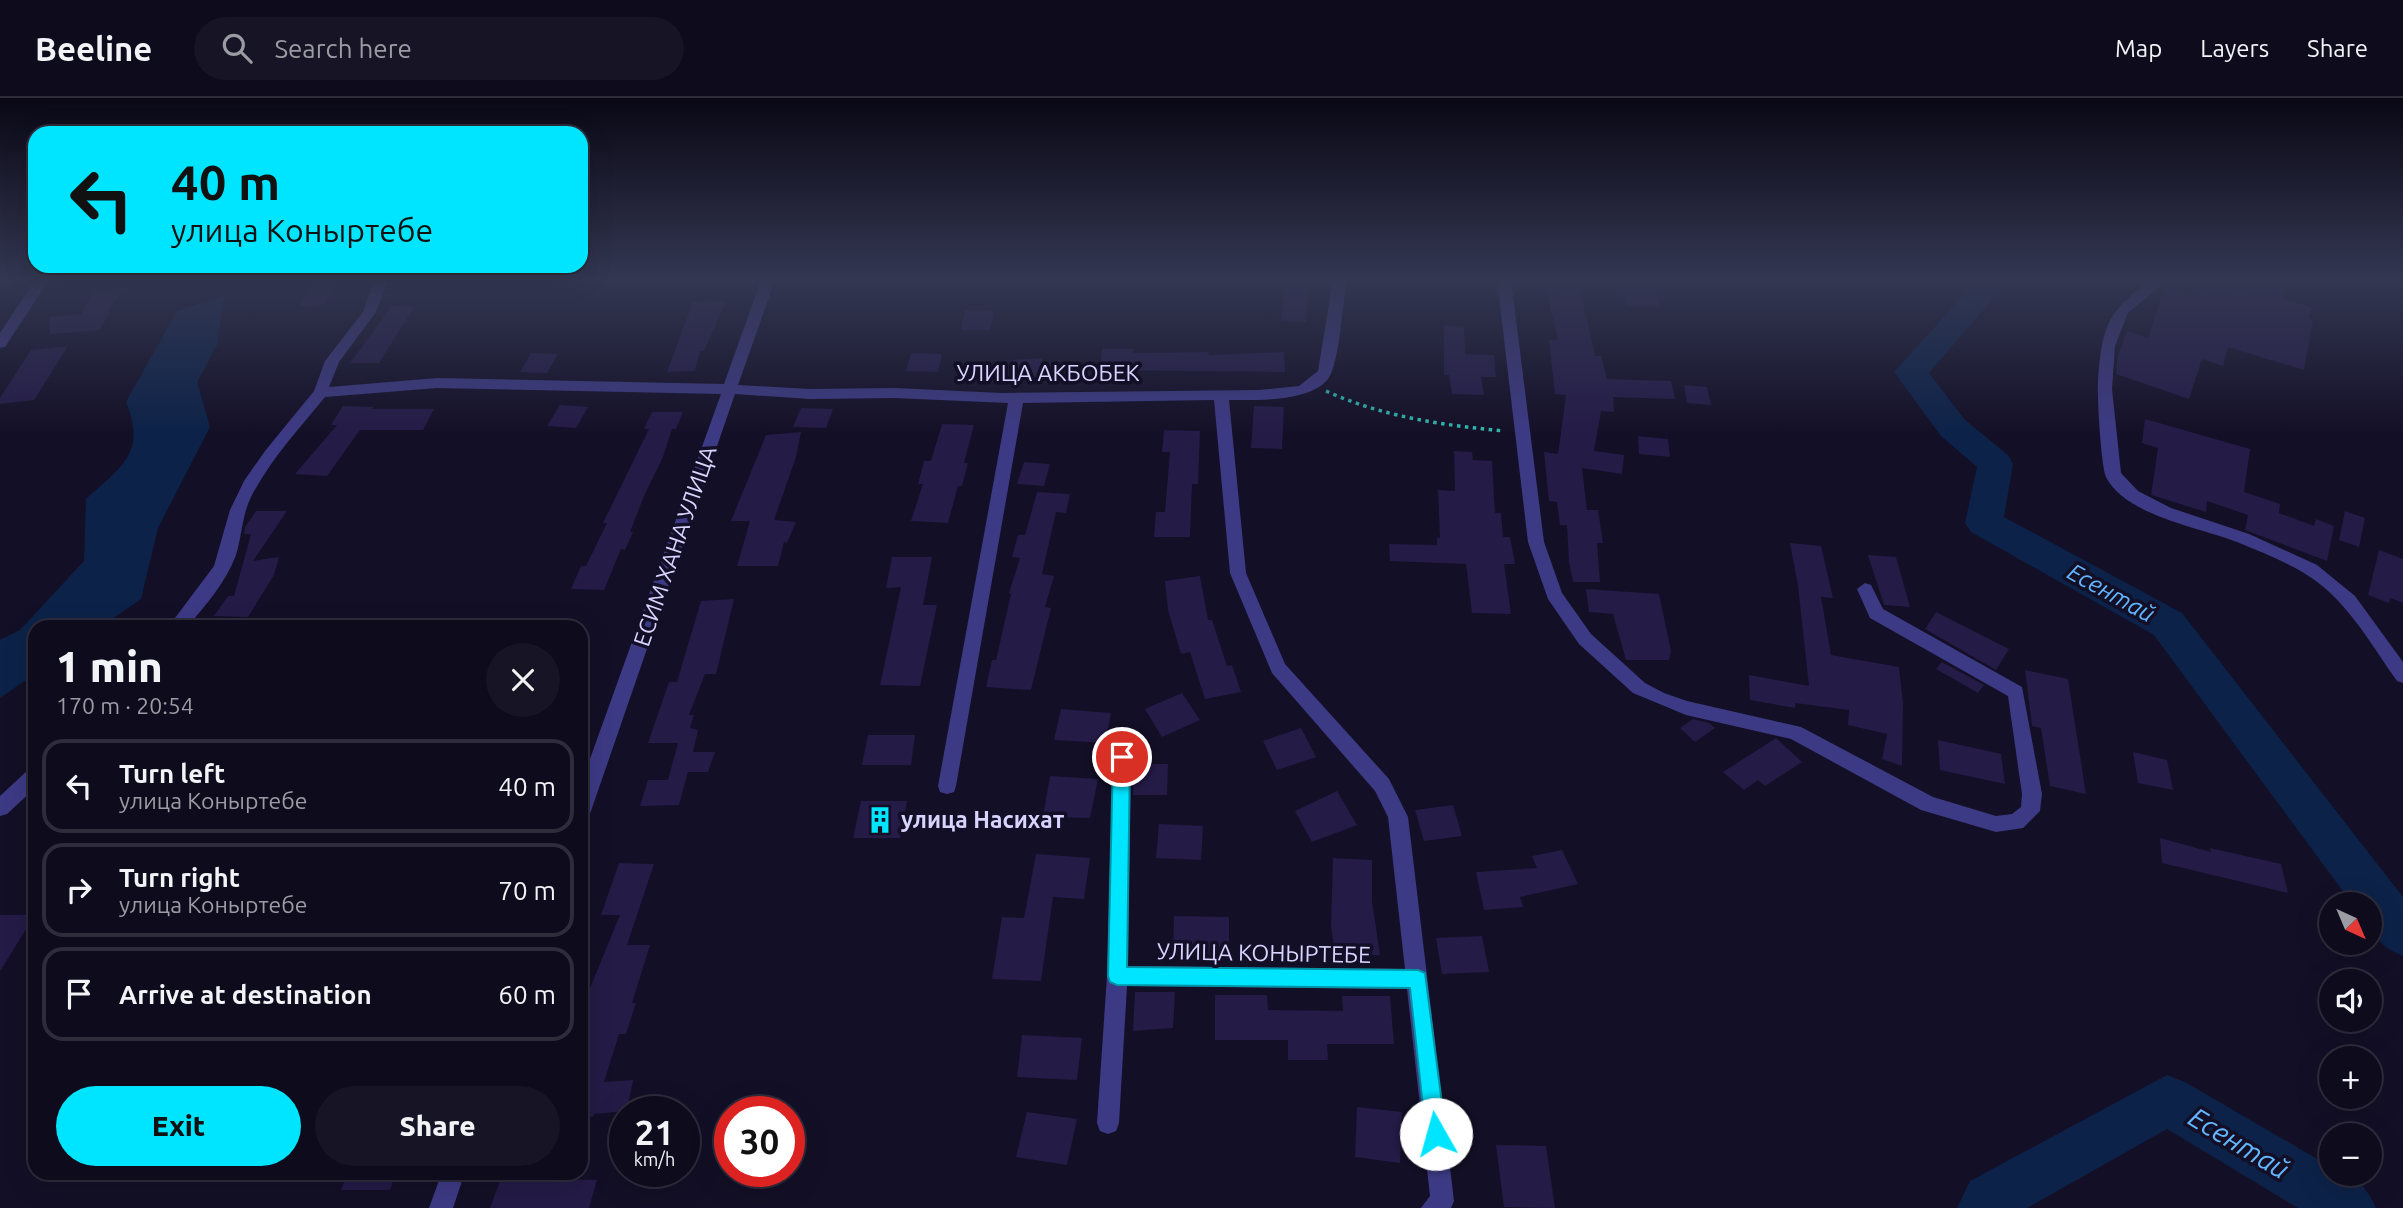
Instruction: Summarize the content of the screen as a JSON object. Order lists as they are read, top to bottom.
{
  "streets": {
    "street": ["УЛИЦА АКБОБЕК", "ЕСИМ ХАНА УЛИЦА", "УЛИЦА КОНЫРТЕБЕ"]
  },
  "crossings": [
    ["УЛИЦА АКБОБЕК", "ЕСИМ ХАНА УЛИЦА"]
  ],
  "water": ["Есентай"],
  "places": {
    "building": ["улица Насихат"]
  },
  "north": "bottom right",
  "page": {
    "header": "Beeline",
    "search": "Search here",
    "nav": ["Map", "Layers", "Share"],
    "turn": ["40 m", "улица Коныртебе"],
    "heading": ["1 min", "170 m · 20:54"],
    "list": [
      {
        "name": "Turn left",
        "note": "улица Коныртебе",
        "value": "40 m"
      },
      {
        "name": "Turn right",
        "note": "улица Коныртебе",
        "value": "70 m"
      },
      {
        "name": "Arrive at destination",
        "value": "60 m"
      }
    ],
    "map_buttons": ["+", "−"],
    "buttons": ["Exit", "Share"],
    "speed": "21 km/h",
    "limit": "30"
  }
}
